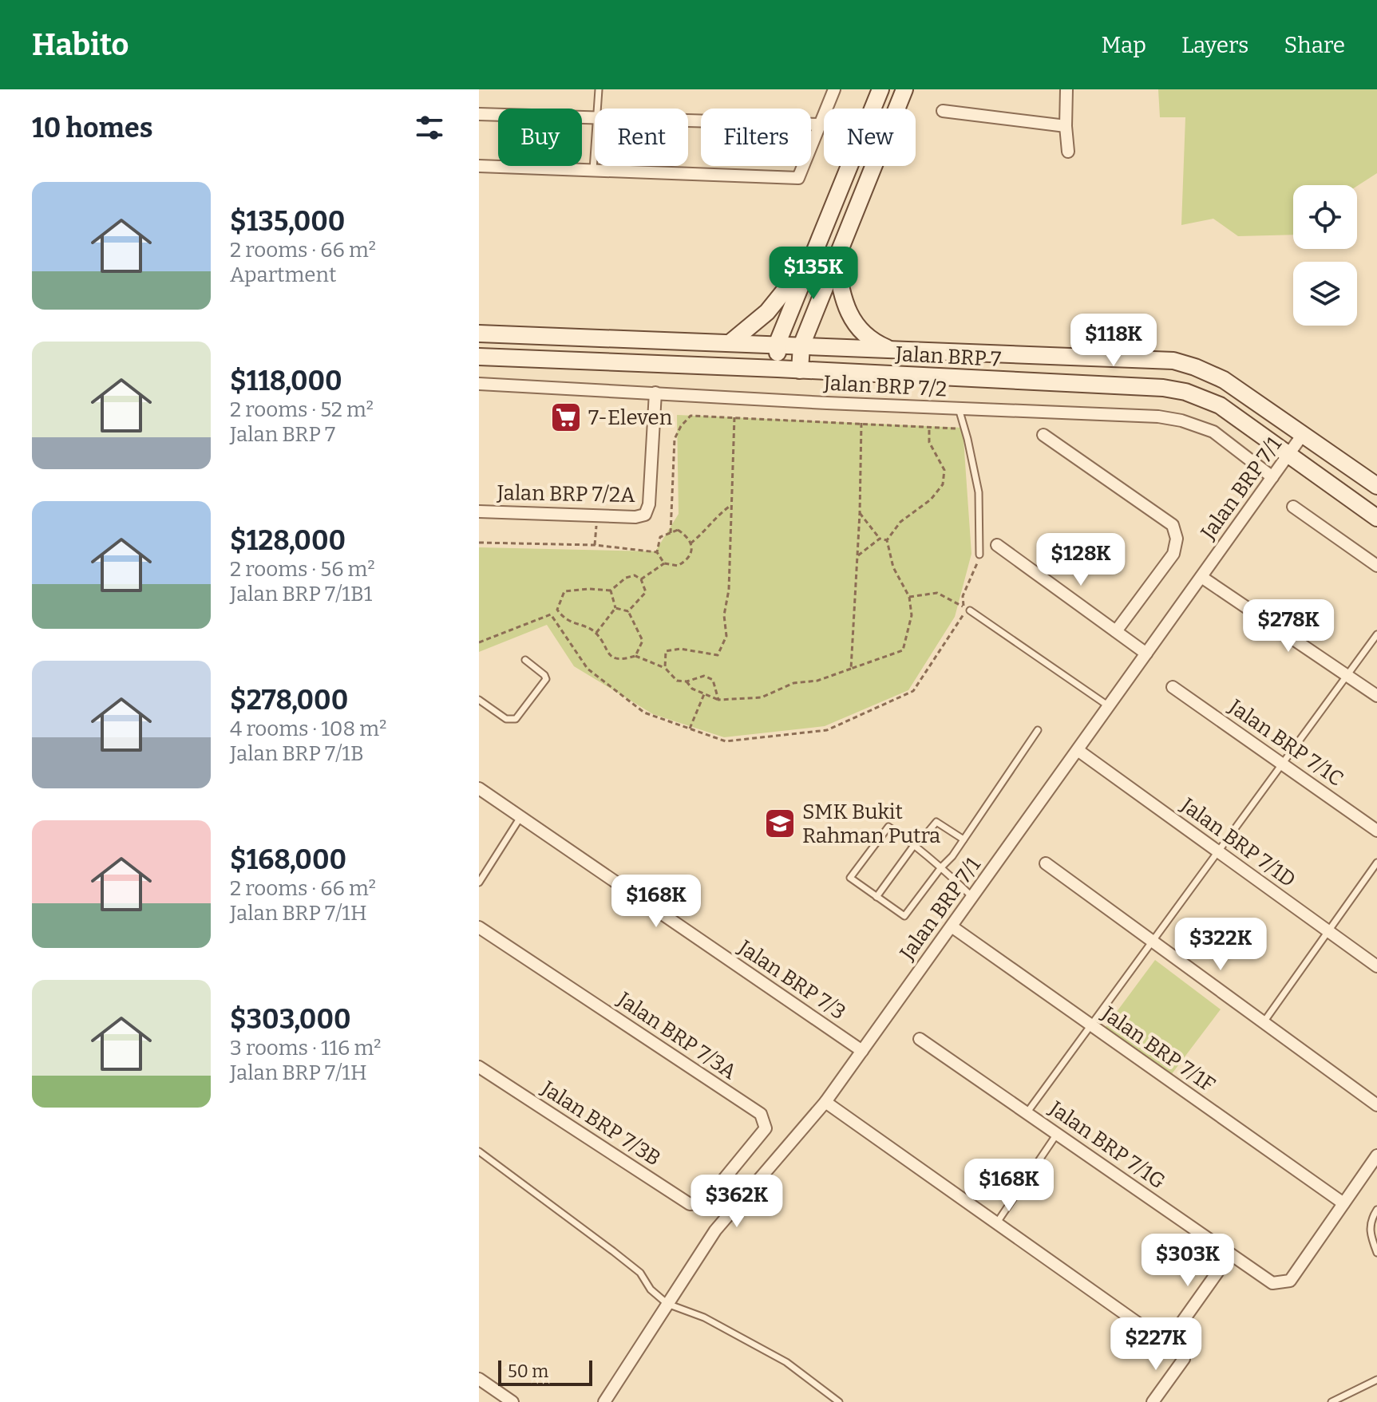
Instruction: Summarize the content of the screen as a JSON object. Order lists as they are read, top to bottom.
{
  "streets": {
    "main road": ["Jalan BRP 7"],
    "street": [
      "Jalan BRP 7/2",
      "Jalan BRP 7/1",
      "Jalan BRP 7/2A",
      "Jalan BRP 7/1C",
      "Jalan BRP 7/1D",
      "Jalan BRP 7/3",
      "Jalan BRP 7/3A",
      "Jalan BRP 7/1F",
      "Jalan BRP 7/3B",
      "Jalan BRP 7/1G"
    ]
  },
  "crossings": [
    ["Jalan BRP 7", "Jalan BRP 7/1"],
    ["Jalan BRP 7/2", "Jalan BRP 7/1"],
    ["Jalan BRP 7/2", "Jalan BRP 7/2A"],
    ["Jalan BRP 7/1", "Jalan BRP 7/1D"],
    ["Jalan BRP 7/1", "Jalan BRP 7/3"],
    ["Jalan BRP 7/1", "Jalan BRP 7/1F"],
    ["Jalan BRP 7/3A", "Jalan BRP 7/3B"],
    ["Jalan BRP 7/1F", "Jalan BRP 7/1G"]
  ],
  "places": {
    "supermarket": ["7-Eleven"],
    "school or university": ["SMK Bukit Rahman Putra"]
  },
  "scale_bar": "50 m",
  "page": {
    "header": "Habito",
    "nav": ["Map", "Layers", "Share"],
    "heading": "10 homes",
    "chip": [
      "Buy",
      "Rent",
      "Filters",
      "New"
    ],
    "list": [
      {
        "name": "$135,000",
        "note": "2 rooms · 66 m² · Apartment"
      },
      {
        "name": "$118,000",
        "note": "2 rooms · 52 m² · Jalan BRP 7"
      },
      {
        "name": "$128,000",
        "note": "2 rooms · 56 m² · Jalan BRP 7/1B1"
      },
      {
        "name": "$278,000",
        "note": "4 rooms · 108 m² · Jalan BRP 7/1B"
      },
      {
        "name": "$168,000",
        "note": "2 rooms · 66 m² · Jalan BRP 7/1H"
      },
      {
        "name": "$303,000",
        "note": "3 rooms · 116 m² · Jalan BRP 7/1H"
      }
    ],
    "price": [
      "$135K",
      "$118K",
      "$128K",
      "$278K",
      "$168K",
      "$322K",
      "$168K",
      "$362K",
      "$303K",
      "$227K"
    ],
    "scale": "50 m"
  }
}
